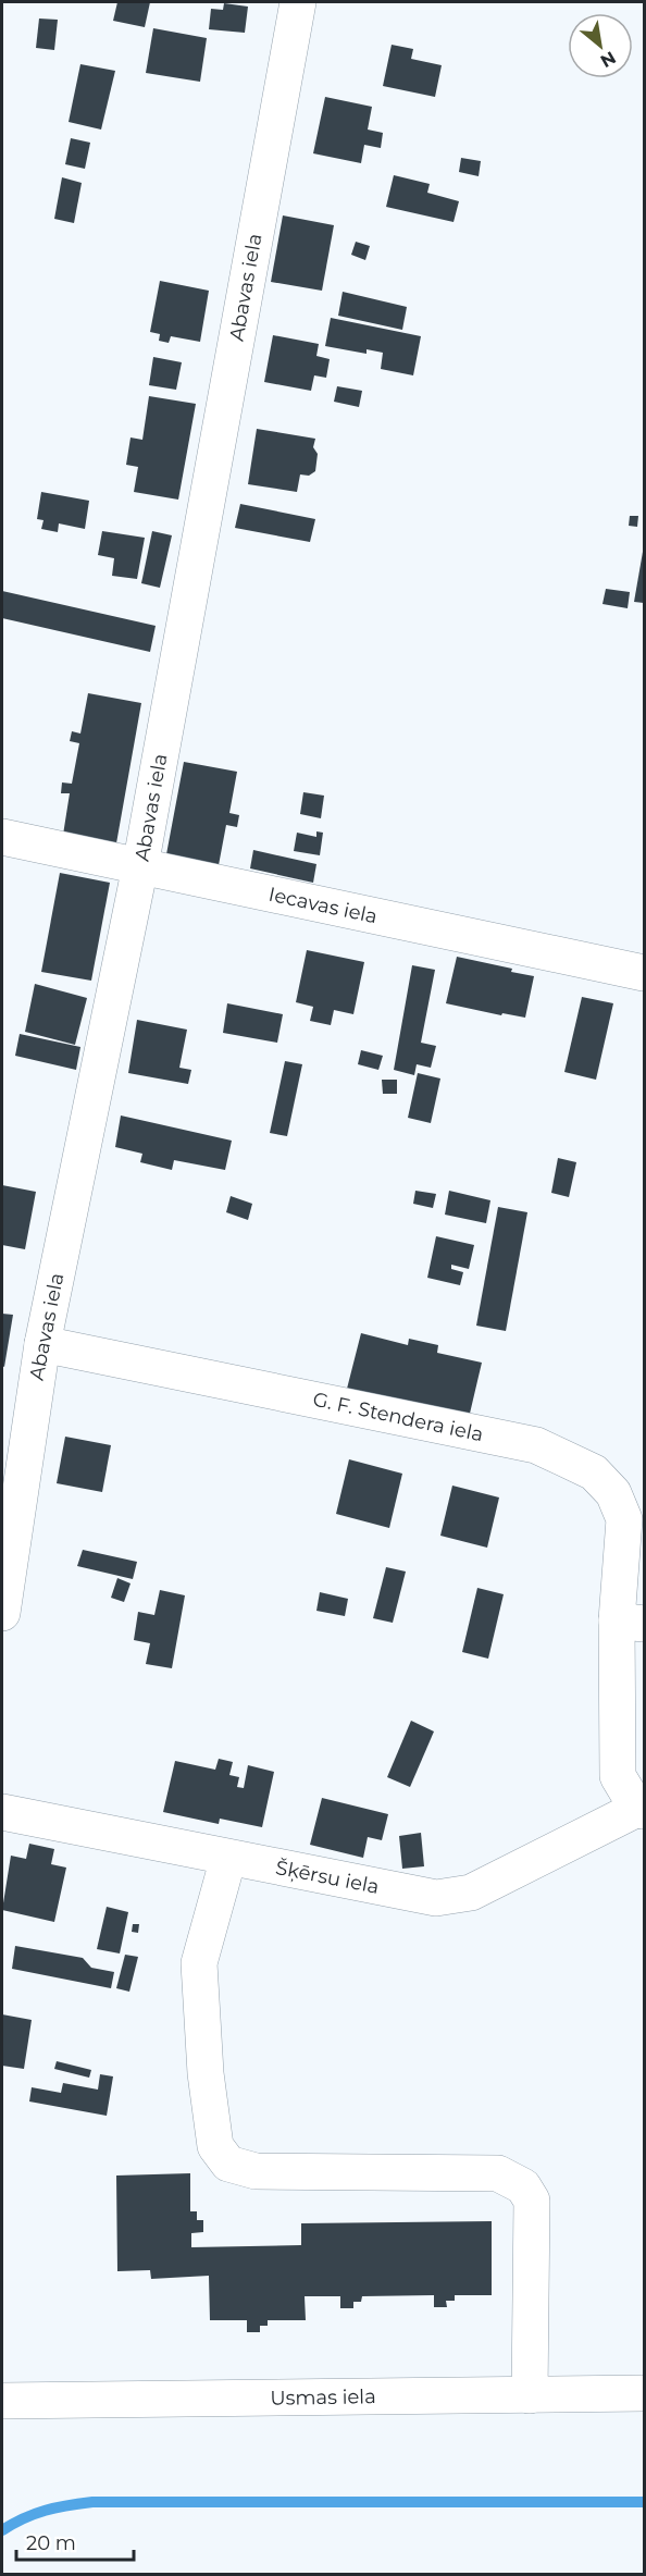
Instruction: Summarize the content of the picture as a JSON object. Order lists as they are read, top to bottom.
{
  "streets": {
    "street": [
      "Abavas iela",
      "Iecavas iela",
      "G. F. Stendera iela",
      "Šķērsu iela",
      "Usmas iela"
    ]
  },
  "crossings": [
    ["Abavas iela", "Iecavas iela"],
    ["Abavas iela", "G. F. Stendera iela"],
    ["G. F. Stendera iela", "Šķērsu iela"]
  ],
  "scale_bar": "20 m",
  "north": "bottom right"
}
